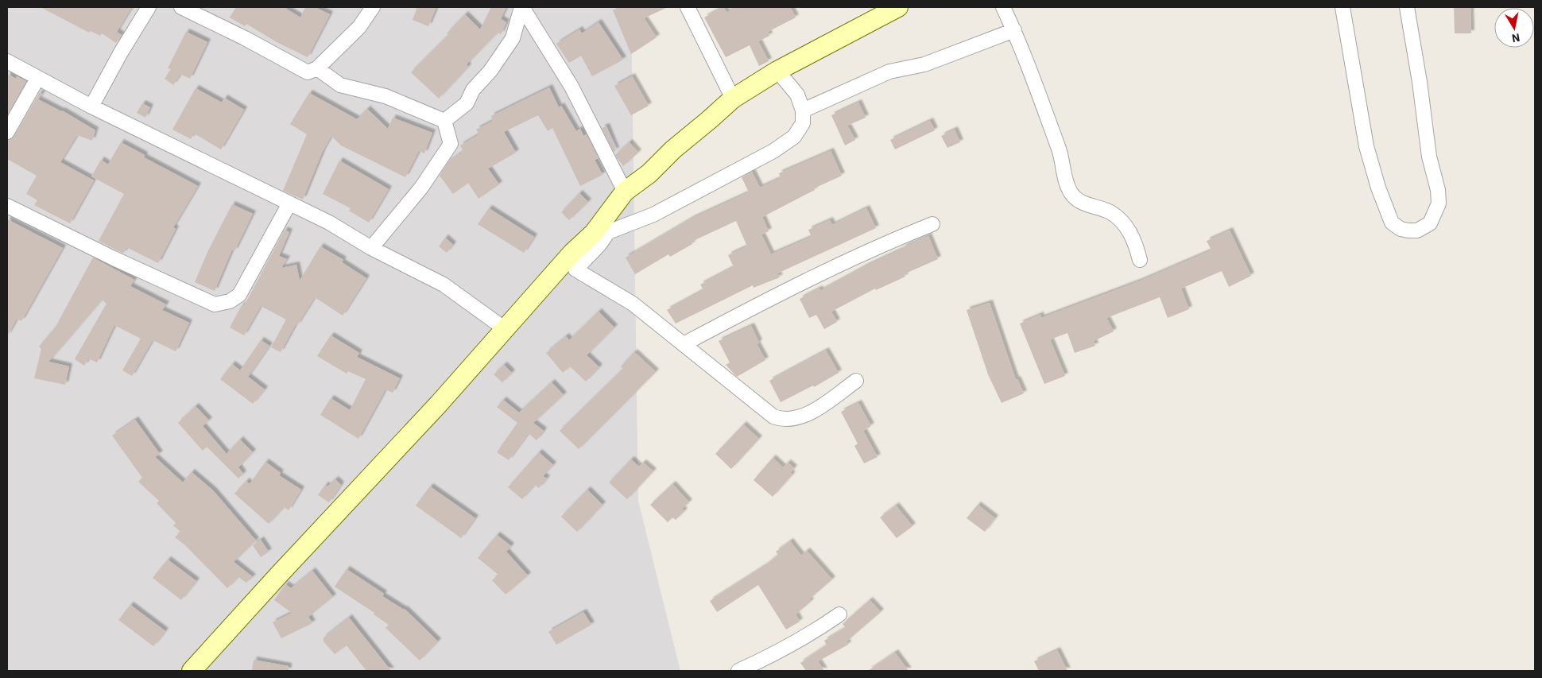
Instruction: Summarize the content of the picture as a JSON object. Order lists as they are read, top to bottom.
{
  "north": "bottom"
}
